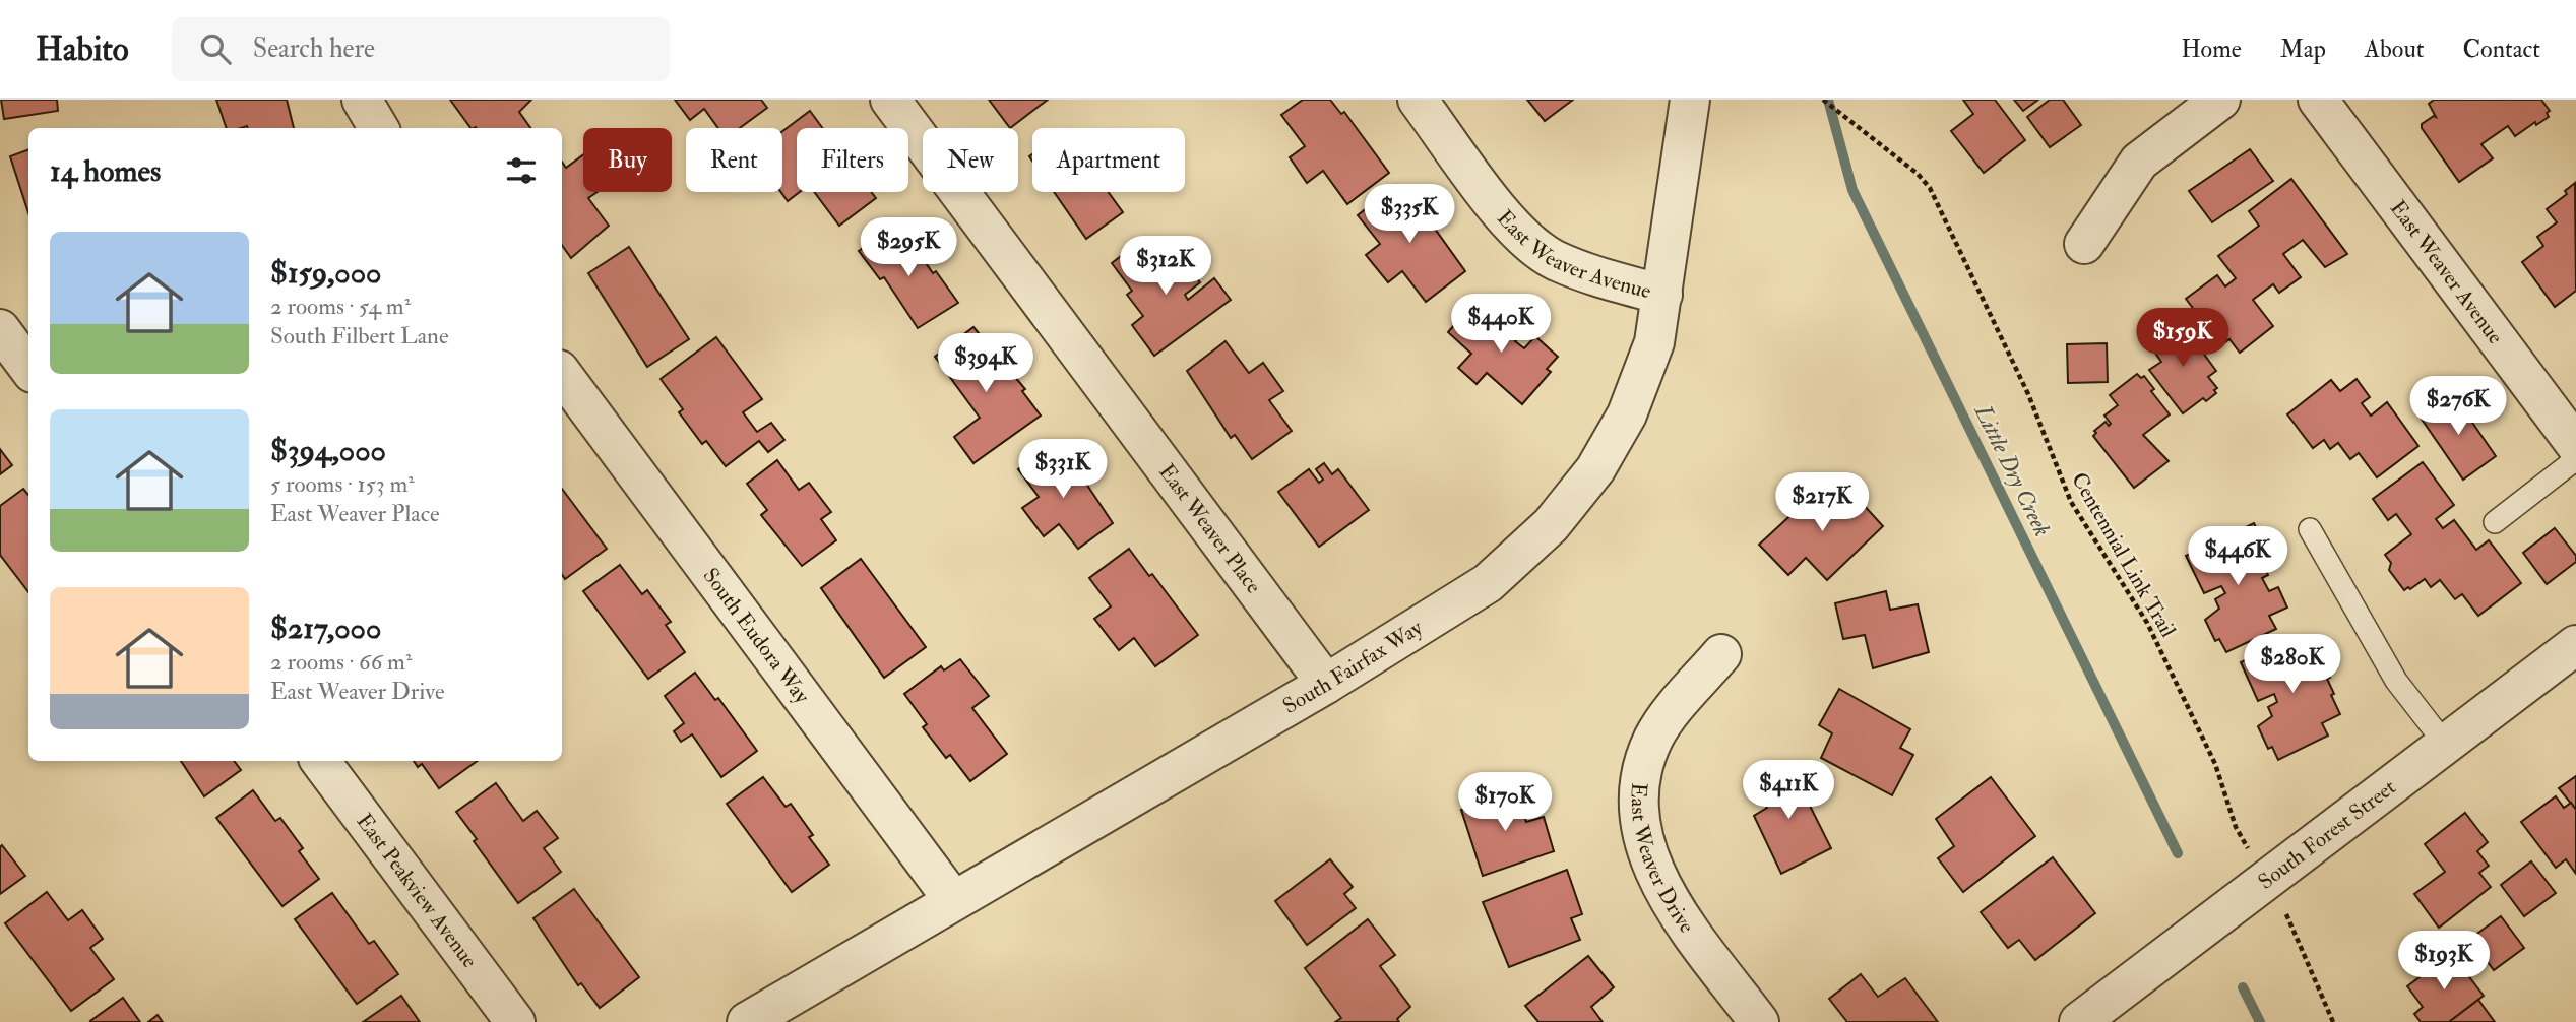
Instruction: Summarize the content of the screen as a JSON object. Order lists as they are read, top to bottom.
{
  "streets": {
    "street": [
      "East Weaver Avenue",
      "East Weaver Place",
      "South Eudora Way",
      "South Fairfax Way",
      "South Forest Street",
      "East Weaver Drive",
      "East Peakview Avenue"
    ],
    "path": ["Centennial Link Trail"]
  },
  "crossings": [
    ["East Weaver Avenue", "South Fairfax Way"],
    ["East Weaver Place", "South Fairfax Way"],
    ["Centennial Link Trail", "South Forest Street"],
    ["South Eudora Way", "South Fairfax Way"]
  ],
  "water": ["Little Dry Creek"],
  "page": {
    "header": "Habito",
    "search": "Search here",
    "nav": [
      "Home",
      "Map",
      "About",
      "Contact"
    ],
    "chip": [
      "Buy",
      "Rent",
      "Filters",
      "New",
      "Apartment"
    ],
    "heading": "14 homes",
    "price": [
      "$335K",
      "$295K",
      "$312K",
      "$440K",
      "$159K",
      "$394K",
      "$276K",
      "$331K",
      "$217K",
      "$446K",
      "$280K",
      "$411K",
      "$170K",
      "$193K"
    ],
    "list": [
      {
        "name": "$159,000",
        "note": "2 rooms · 54 m² · South Filbert Lane"
      },
      {
        "name": "$394,000",
        "note": "5 rooms · 153 m² · East Weaver Place"
      },
      {
        "name": "$217,000",
        "note": "2 rooms · 66 m² · East Weaver Drive"
      }
    ]
  }
}
